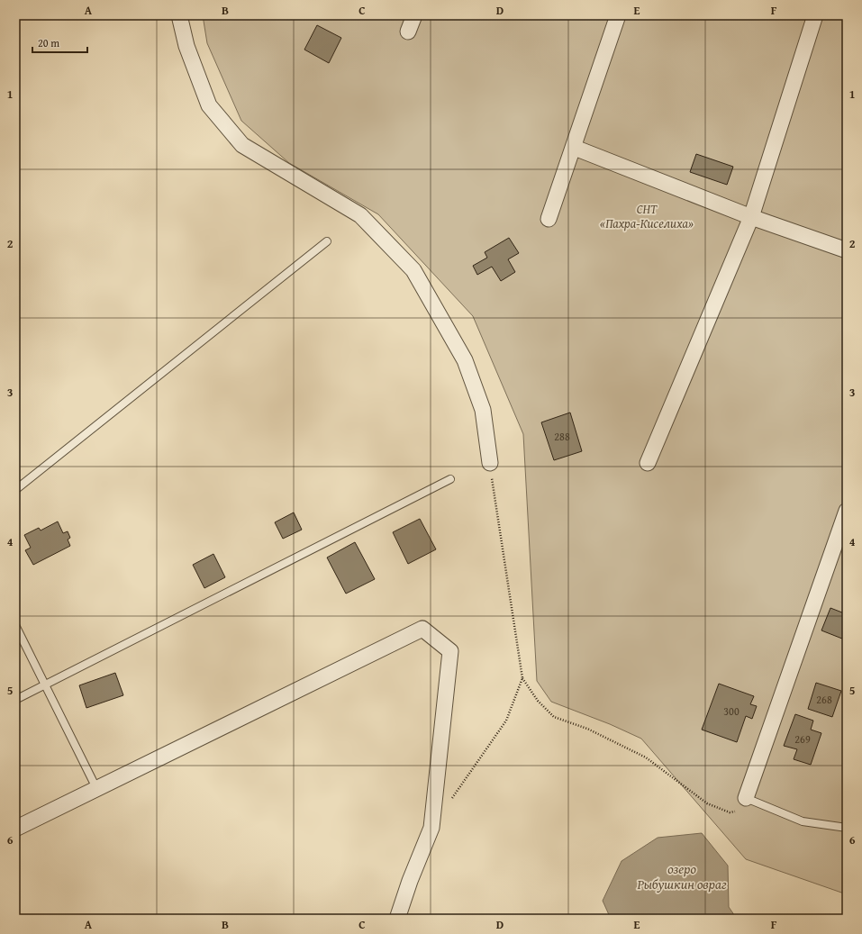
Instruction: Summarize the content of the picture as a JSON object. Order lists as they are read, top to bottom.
{
  "water": ["озеро Рыбушкин овраг"],
  "parks": ["СНТ «Пахра-Киселиха»"],
  "house_numbers": [
    "288",
    "268",
    "300",
    "269"
  ],
  "scale_bar": "20 m",
  "grid": {
    "columns": [
      "A",
      "B",
      "C",
      "D",
      "E",
      "F"
    ],
    "rows": [
      "1",
      "2",
      "3",
      "4",
      "5",
      "6"
    ]
  }
}
